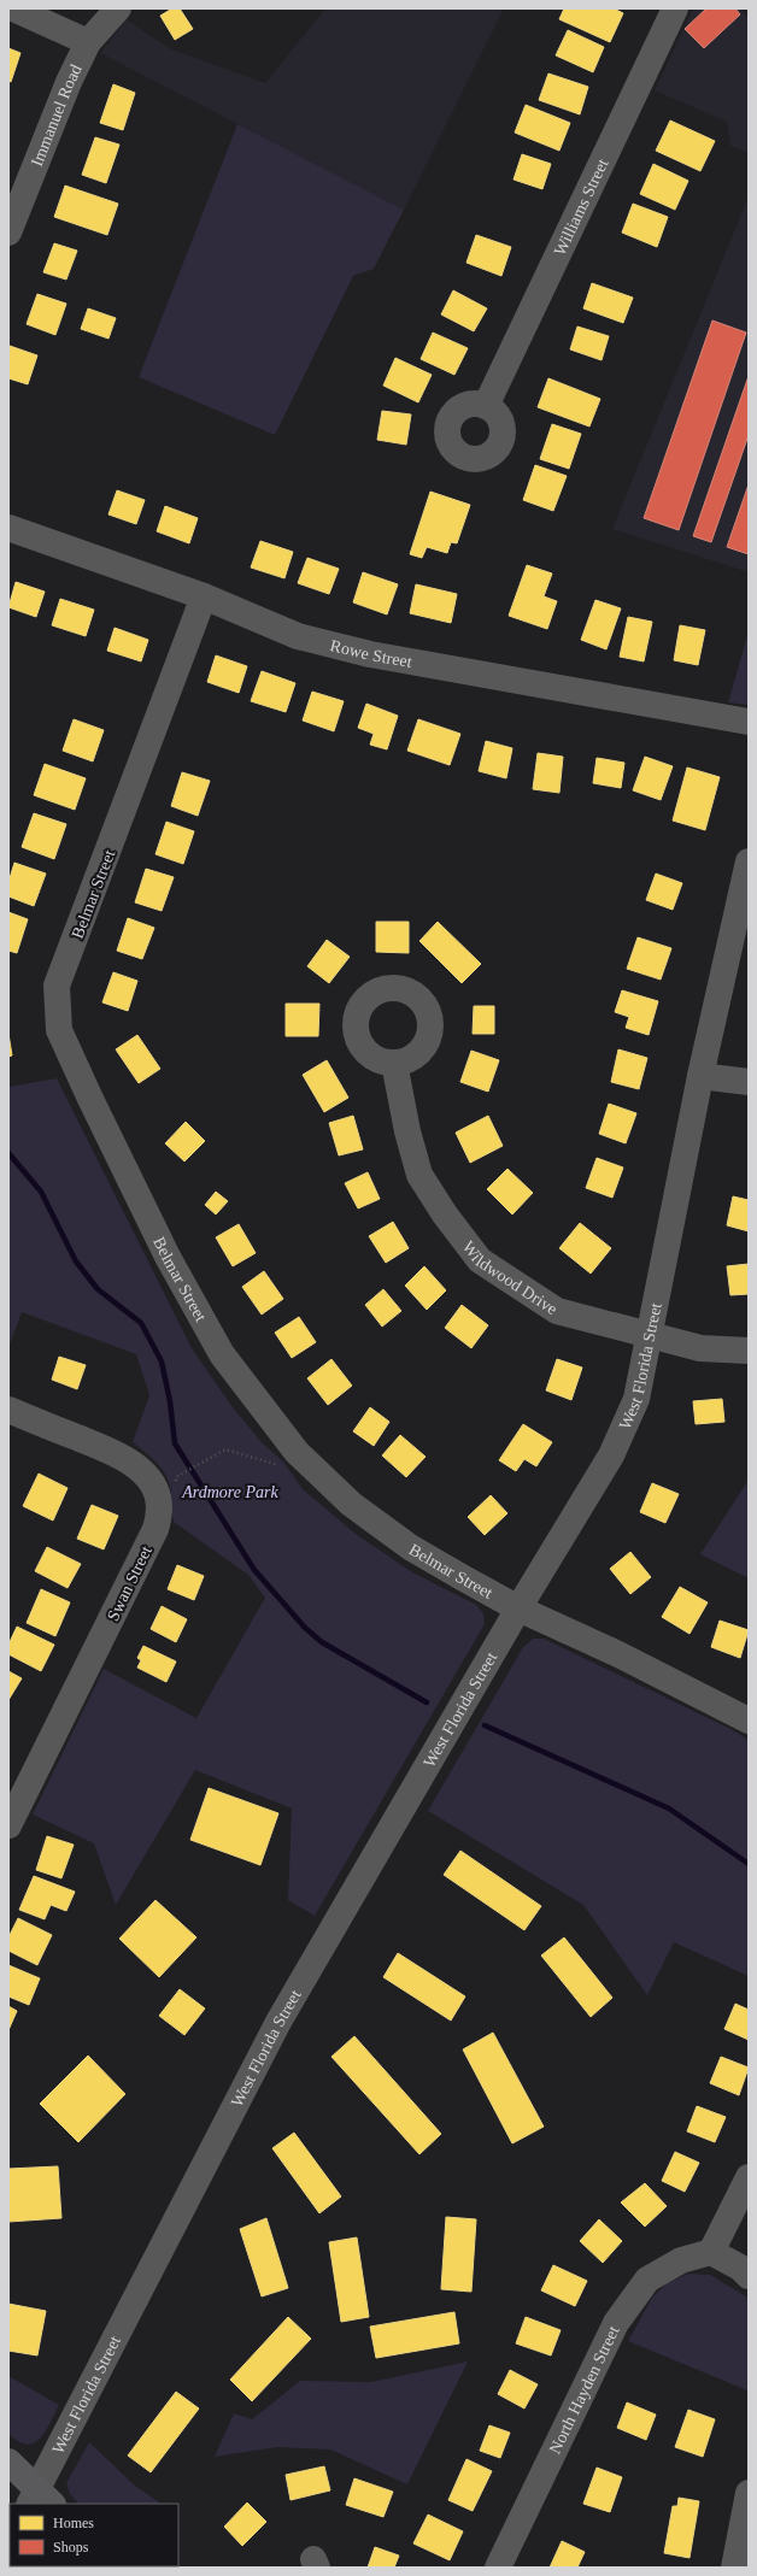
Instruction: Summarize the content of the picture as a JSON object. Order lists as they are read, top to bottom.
{
  "streets": {
    "street": [
      "Immanuel Road",
      "Williams Street",
      "Rowe Street",
      "Belmar Street",
      "Wildwood Drive",
      "West Florida Street",
      "Swan Street",
      "North Hayden Street"
    ]
  },
  "crossings": [
    ["Rowe Street", "Belmar Street"],
    ["Belmar Street", "West Florida Street"],
    ["Wildwood Drive", "West Florida Street"]
  ],
  "parks": ["Ardmore Park"],
  "legend": ["Homes", "Shops"]
}
